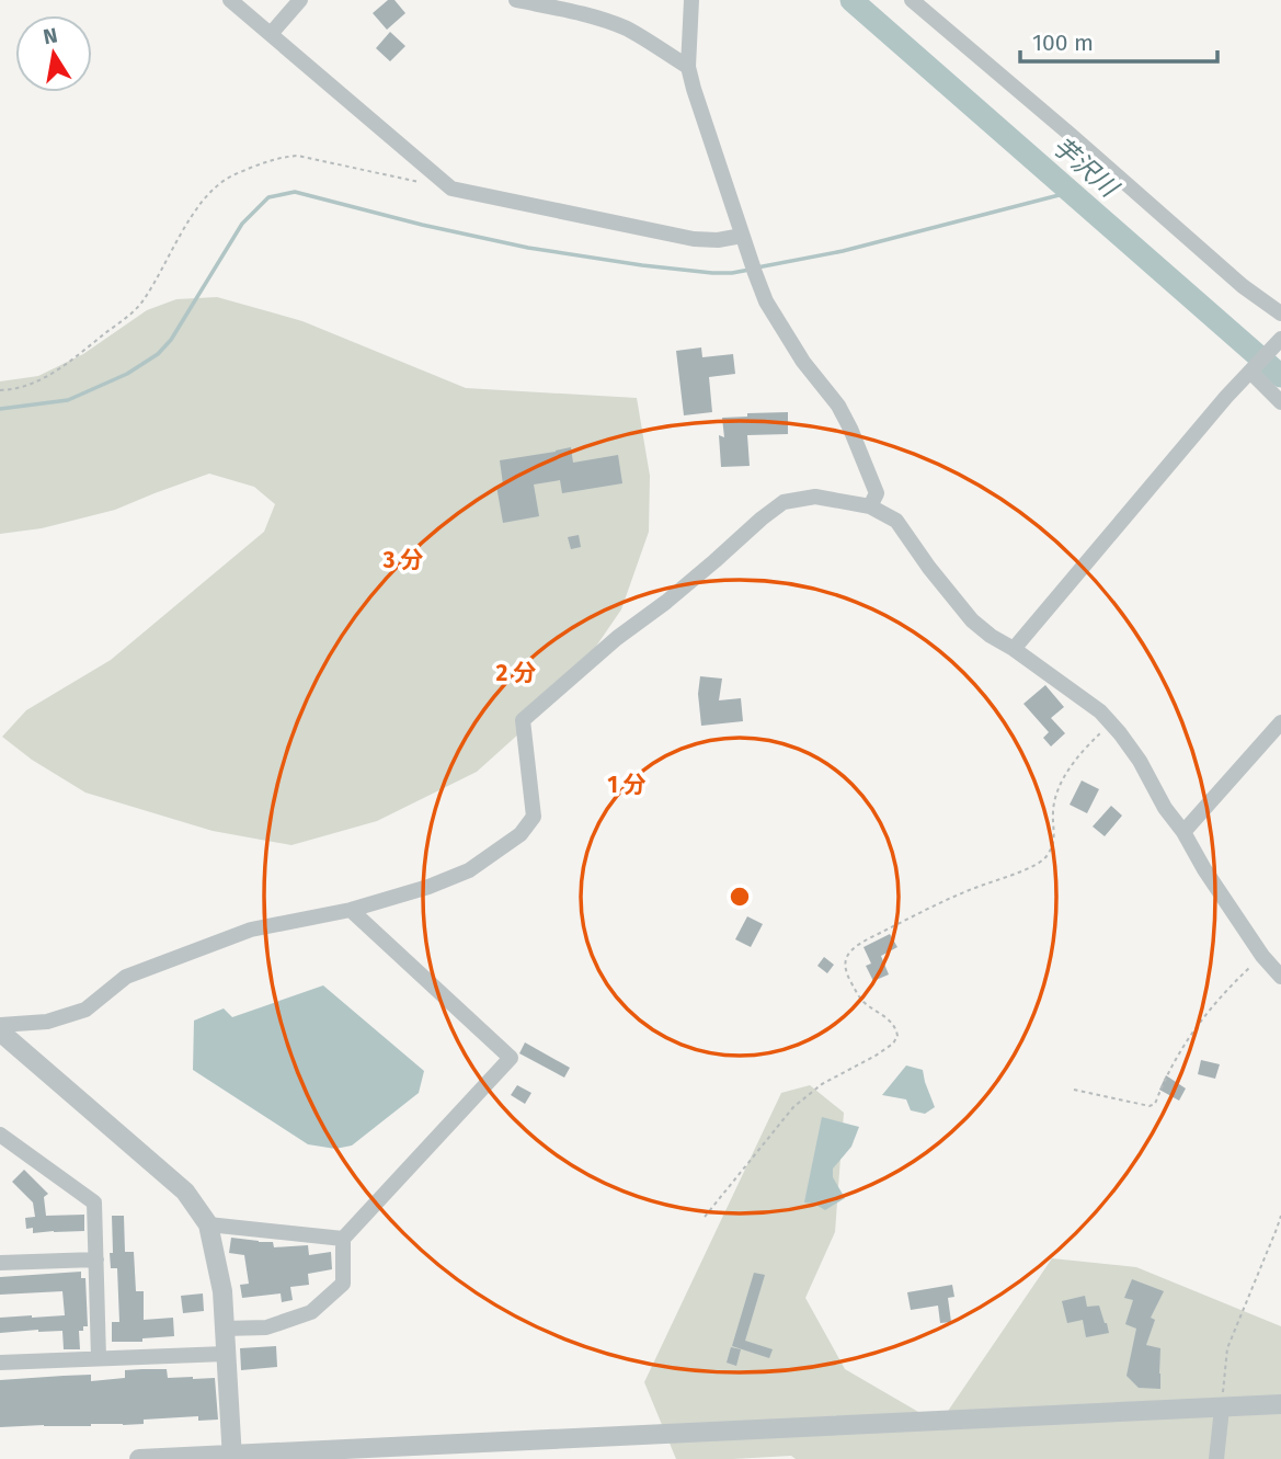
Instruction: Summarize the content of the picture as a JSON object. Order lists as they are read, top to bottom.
{
  "water": ["芋沢川"],
  "scale_bar": "100 m",
  "north": "top",
  "rings": ["3 分", "2 分", "1 分"]
}
